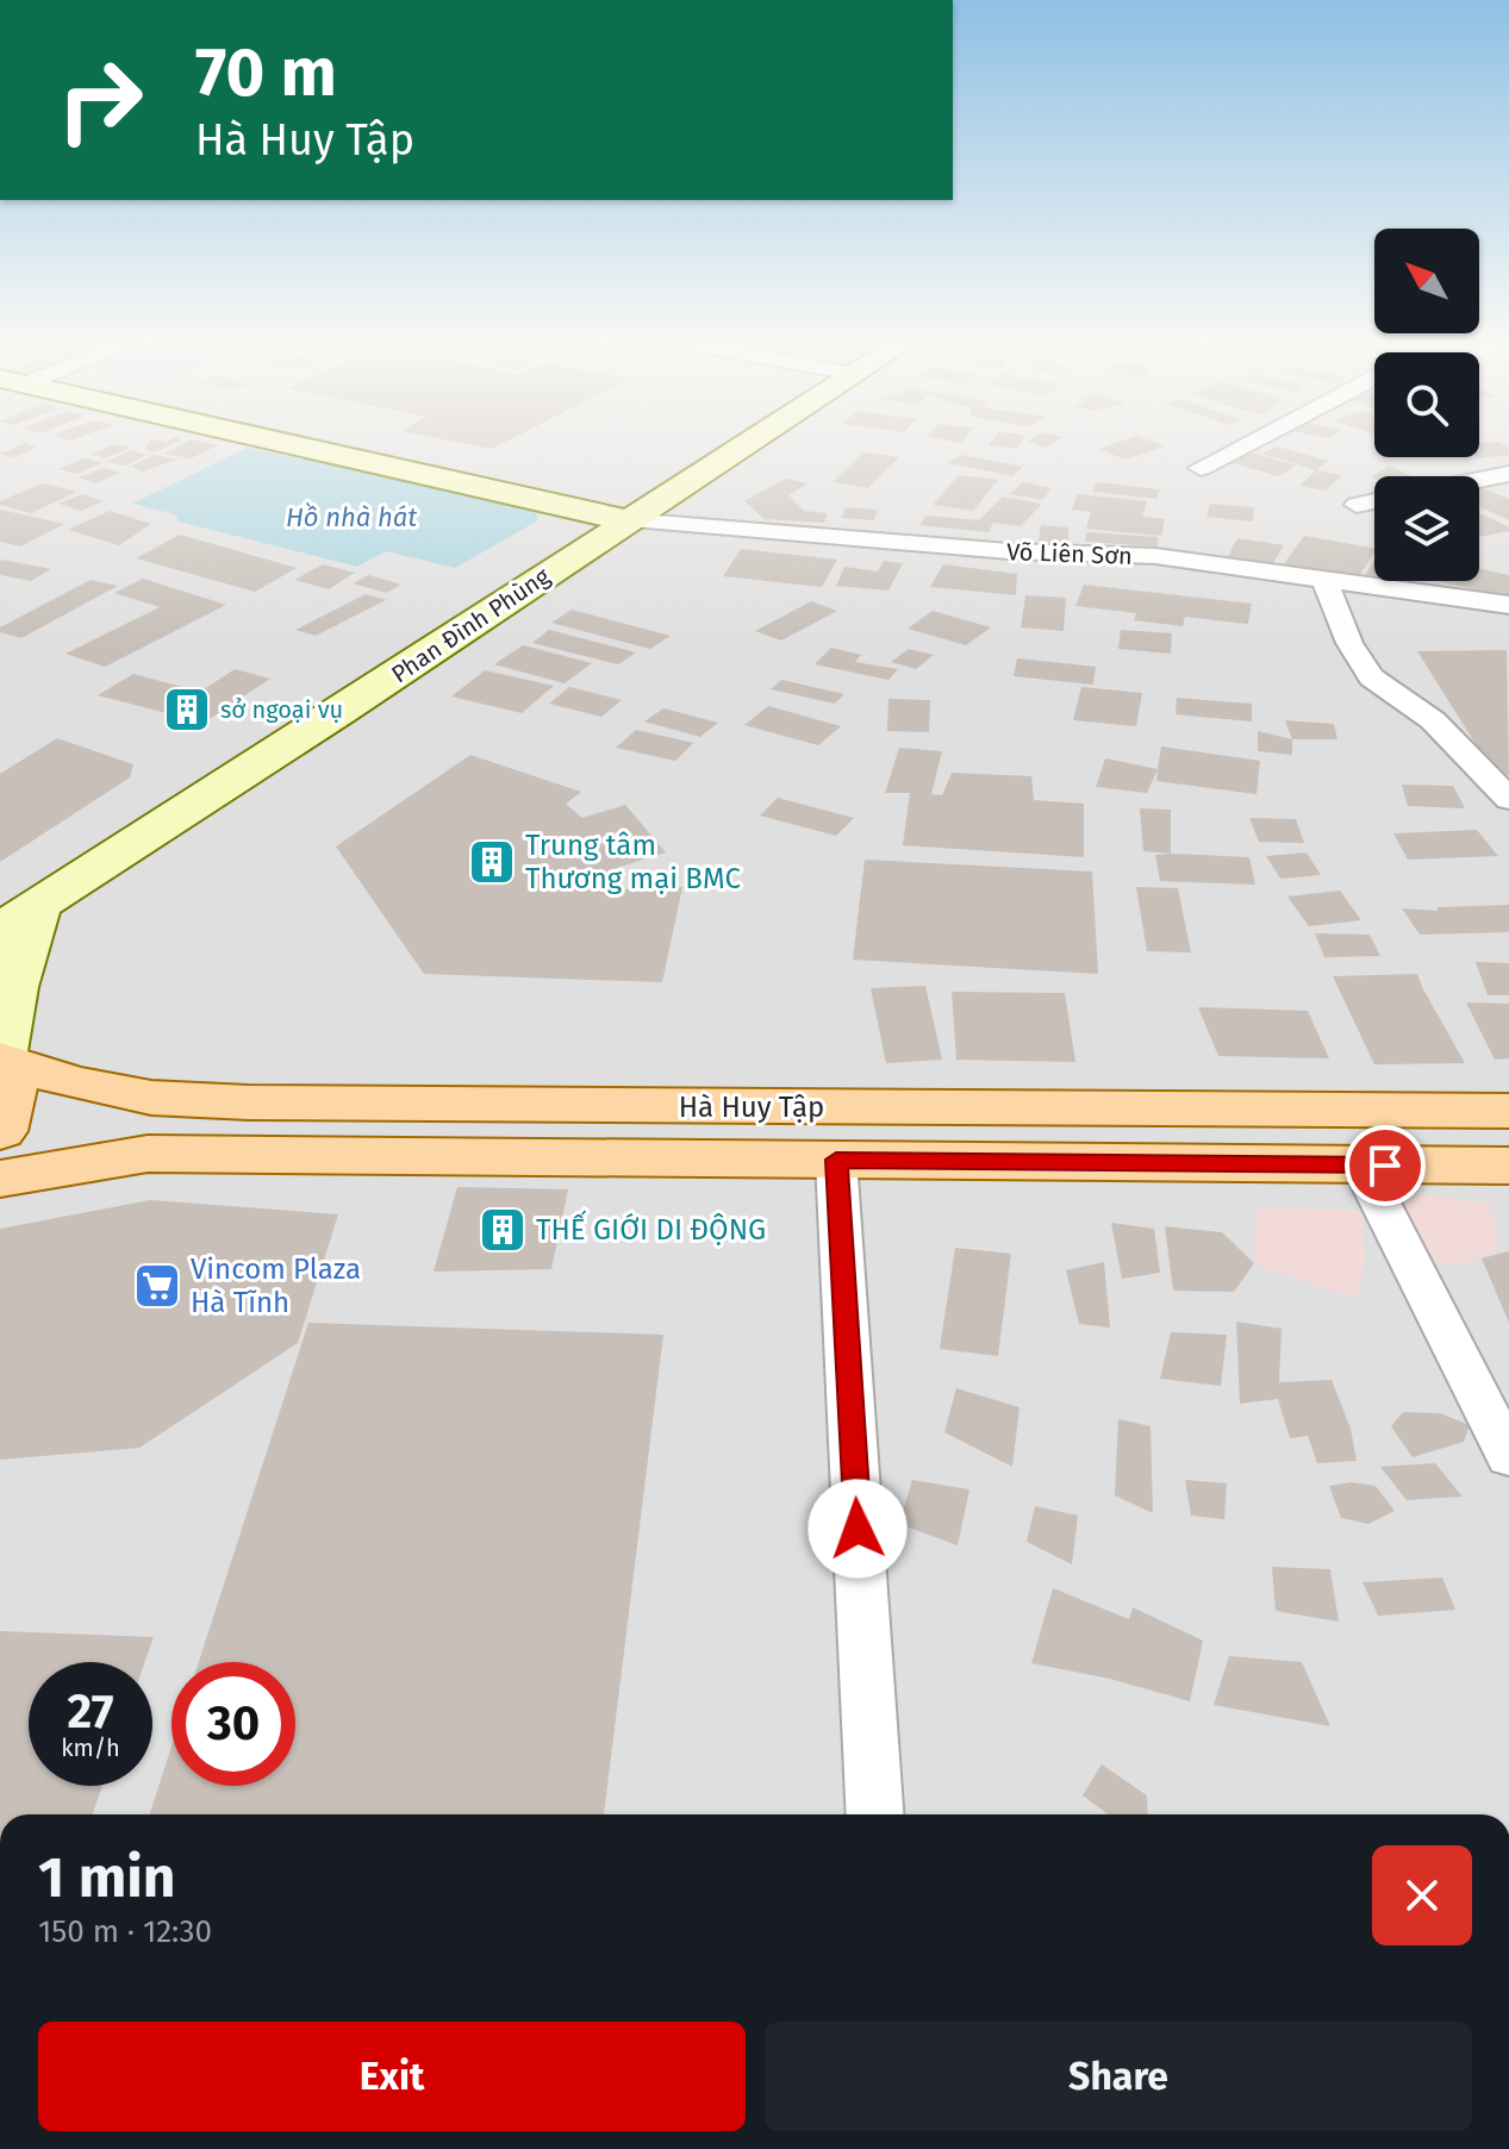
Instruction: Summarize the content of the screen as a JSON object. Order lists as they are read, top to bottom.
{
  "streets": {
    "main road": ["Phan Đình Phùng", "Hà Huy Tập"],
    "street": ["Võ Liên Sơn"]
  },
  "crossings": [
    ["Võ Liên Sơn", "Phan Đình Phùng"],
    ["Phan Đình Phùng", "Hà Huy Tập"]
  ],
  "water": ["Hồ nhà hát"],
  "places": {
    "building": ["sở ngoại vụ", "Trung tâm Thương mại BMC", "THẾ GIỚI DI ĐỘNG"],
    "supermarket": ["Vincom Plaza Hà Tĩnh"]
  },
  "north": "top left",
  "page": {
    "turn": ["70 m", "Hà Huy Tập"],
    "speed": "27 km/h",
    "limit": "30",
    "heading": ["1 min", "150 m · 12:30"],
    "buttons": ["Exit", "Share"]
  }
}
